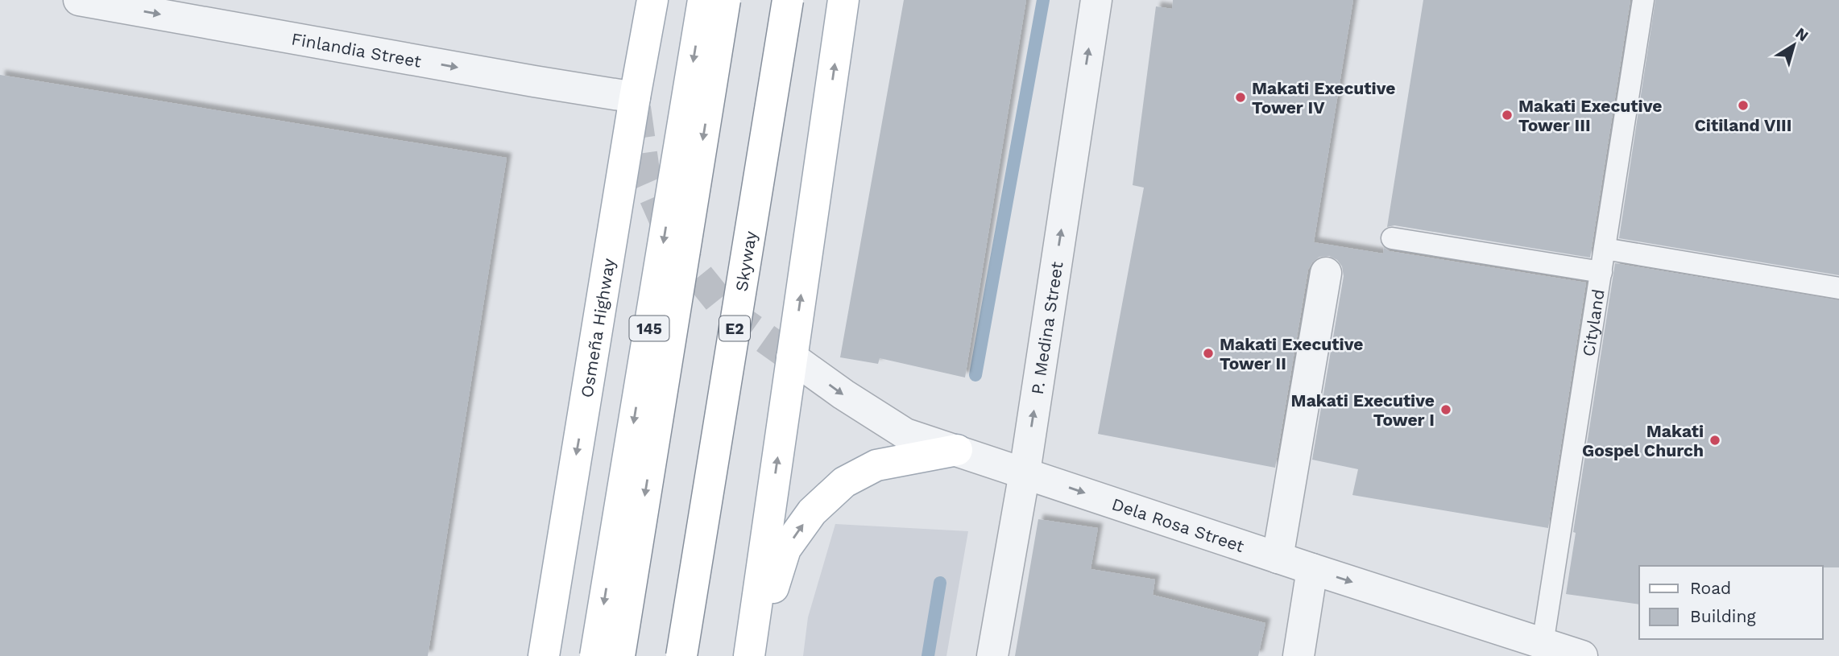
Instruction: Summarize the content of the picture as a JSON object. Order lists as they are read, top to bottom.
{
  "streets": {
    "main road": [
      "Skyway",
      "Osmeña Highway",
      "145",
      "E2"
    ],
    "street": ["Finlandia Street", "P. Medina Street", "Dela Rosa Street"],
    "lane": ["Cityland"]
  },
  "crossings": [
    ["Finlandia Street", "Osmeña Highway"],
    ["Cityland", "Dela Rosa Street"],
    ["P. Medina Street", "Dela Rosa Street"]
  ],
  "one_way": ["Finlandia Street", "Dela Rosa Street"],
  "places": [
    "Makati Executive Tower IV",
    "Citiland VIII",
    "Makati Executive Tower III",
    "Makati Executive Tower II",
    "Makati Executive Tower I",
    "Makati Gospel Church"
  ],
  "legend": ["Road", "Building"],
  "north": "top right"
}
